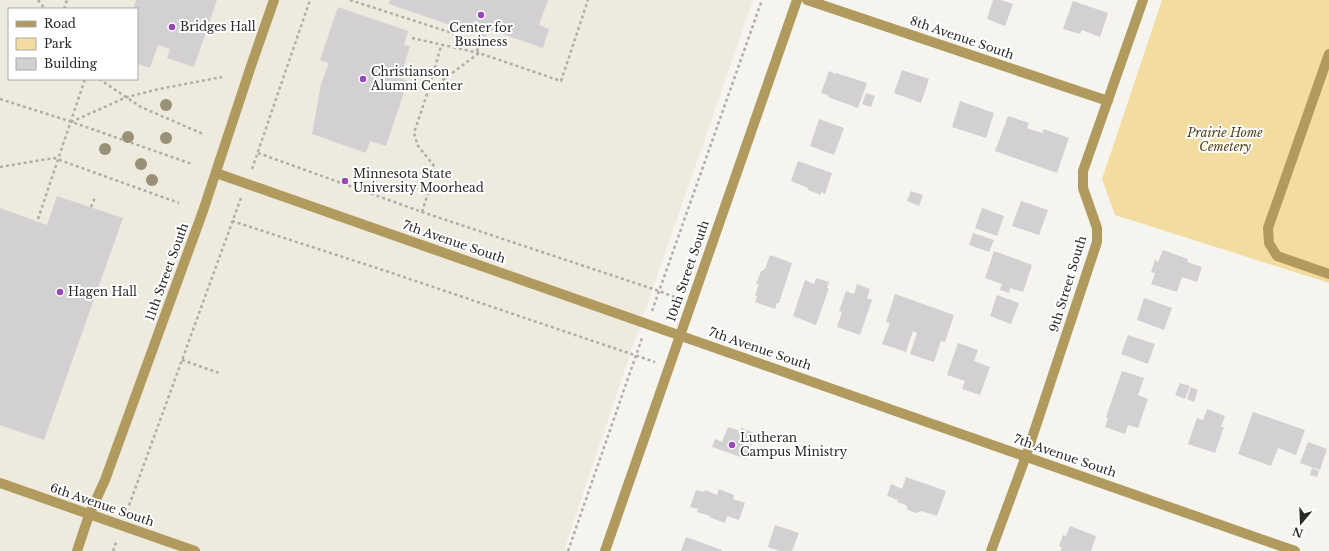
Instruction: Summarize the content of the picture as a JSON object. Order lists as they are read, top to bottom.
{
  "streets": {
    "street": [
      "8th Avenue South",
      "7th Avenue South",
      "10th Street South",
      "11th Street South",
      "9th Street South",
      "6th Avenue South"
    ]
  },
  "crossings": [
    ["8th Avenue South", "9th Street South"],
    ["7th Avenue South", "10th Street South"],
    ["7th Avenue South", "11th Street South"],
    ["7th Avenue South", "9th Street South"],
    ["11th Street South", "6th Avenue South"]
  ],
  "parks": ["Prairie Home Cemetery"],
  "places": [
    "Center for Business",
    "Bridges Hall",
    "Christianson Alumni Center",
    "Minnesota State University Moorhead",
    "Hagen Hall",
    "Lutheran Campus Ministry"
  ],
  "legend": ["Road", "Park", "Building"],
  "north": "bottom"
}
